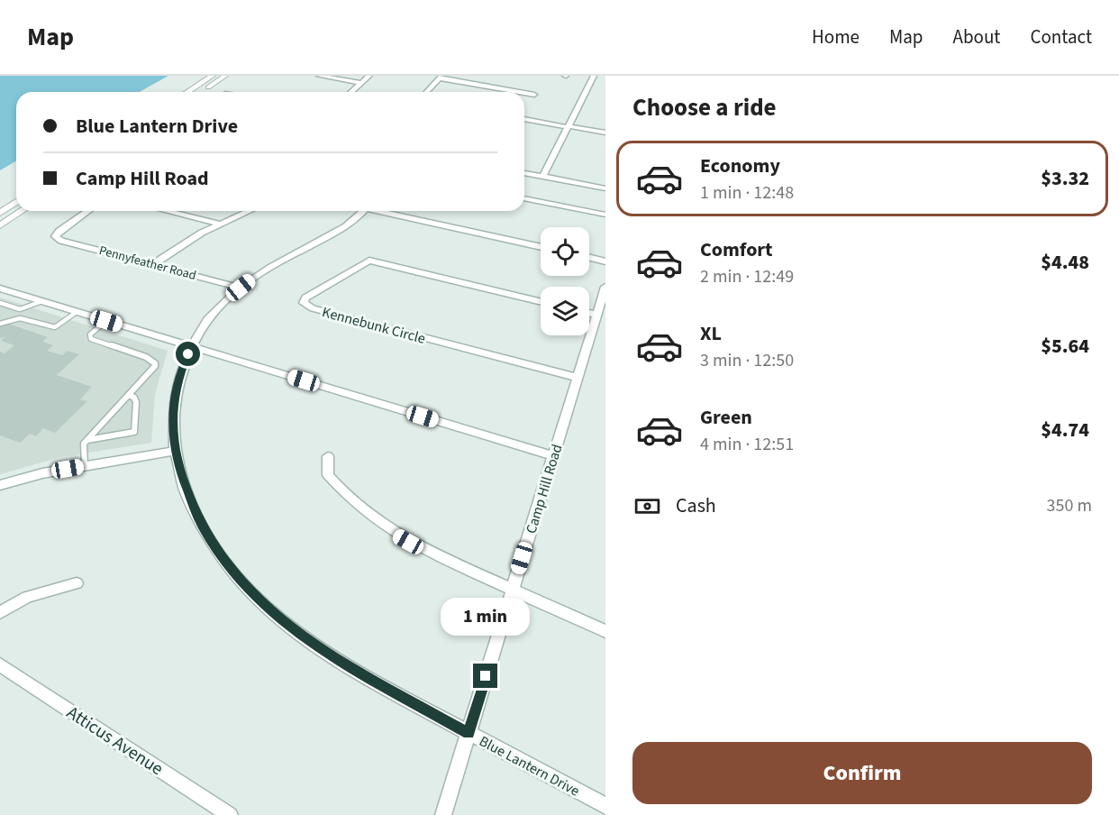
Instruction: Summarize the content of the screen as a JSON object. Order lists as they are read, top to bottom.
{
  "streets": {
    "street": [
      "Pennyfeather Road",
      "Kennebunk Circle",
      "Camp Hill Road",
      "Atticus Avenue",
      "Blue Lantern Drive"
    ]
  },
  "crossings": [
    ["Pennyfeather Road", "Blue Lantern Drive"],
    ["Kennebunk Circle", "Camp Hill Road"],
    ["Camp Hill Road", "Blue Lantern Drive"]
  ],
  "page": {
    "header": "Map",
    "nav": [
      "Home",
      "Map",
      "About",
      "Contact"
    ],
    "heading": "Choose a ride",
    "banner": ["Blue Lantern Drive", "Camp Hill Road"],
    "list": [
      {
        "name": "Economy",
        "note": "1 min · 12:48",
        "value": "$3.32"
      },
      {
        "name": "Comfort",
        "note": "2 min · 12:49",
        "value": "$4.48"
      },
      {
        "name": "XL",
        "note": "3 min · 12:50",
        "value": "$5.64"
      },
      {
        "name": "Green",
        "note": "4 min · 12:51",
        "value": "$4.74"
      }
    ],
    "pay": ["Cash", "350 m"],
    "bubble": "1 min",
    "buttons": "Confirm"
  }
}
